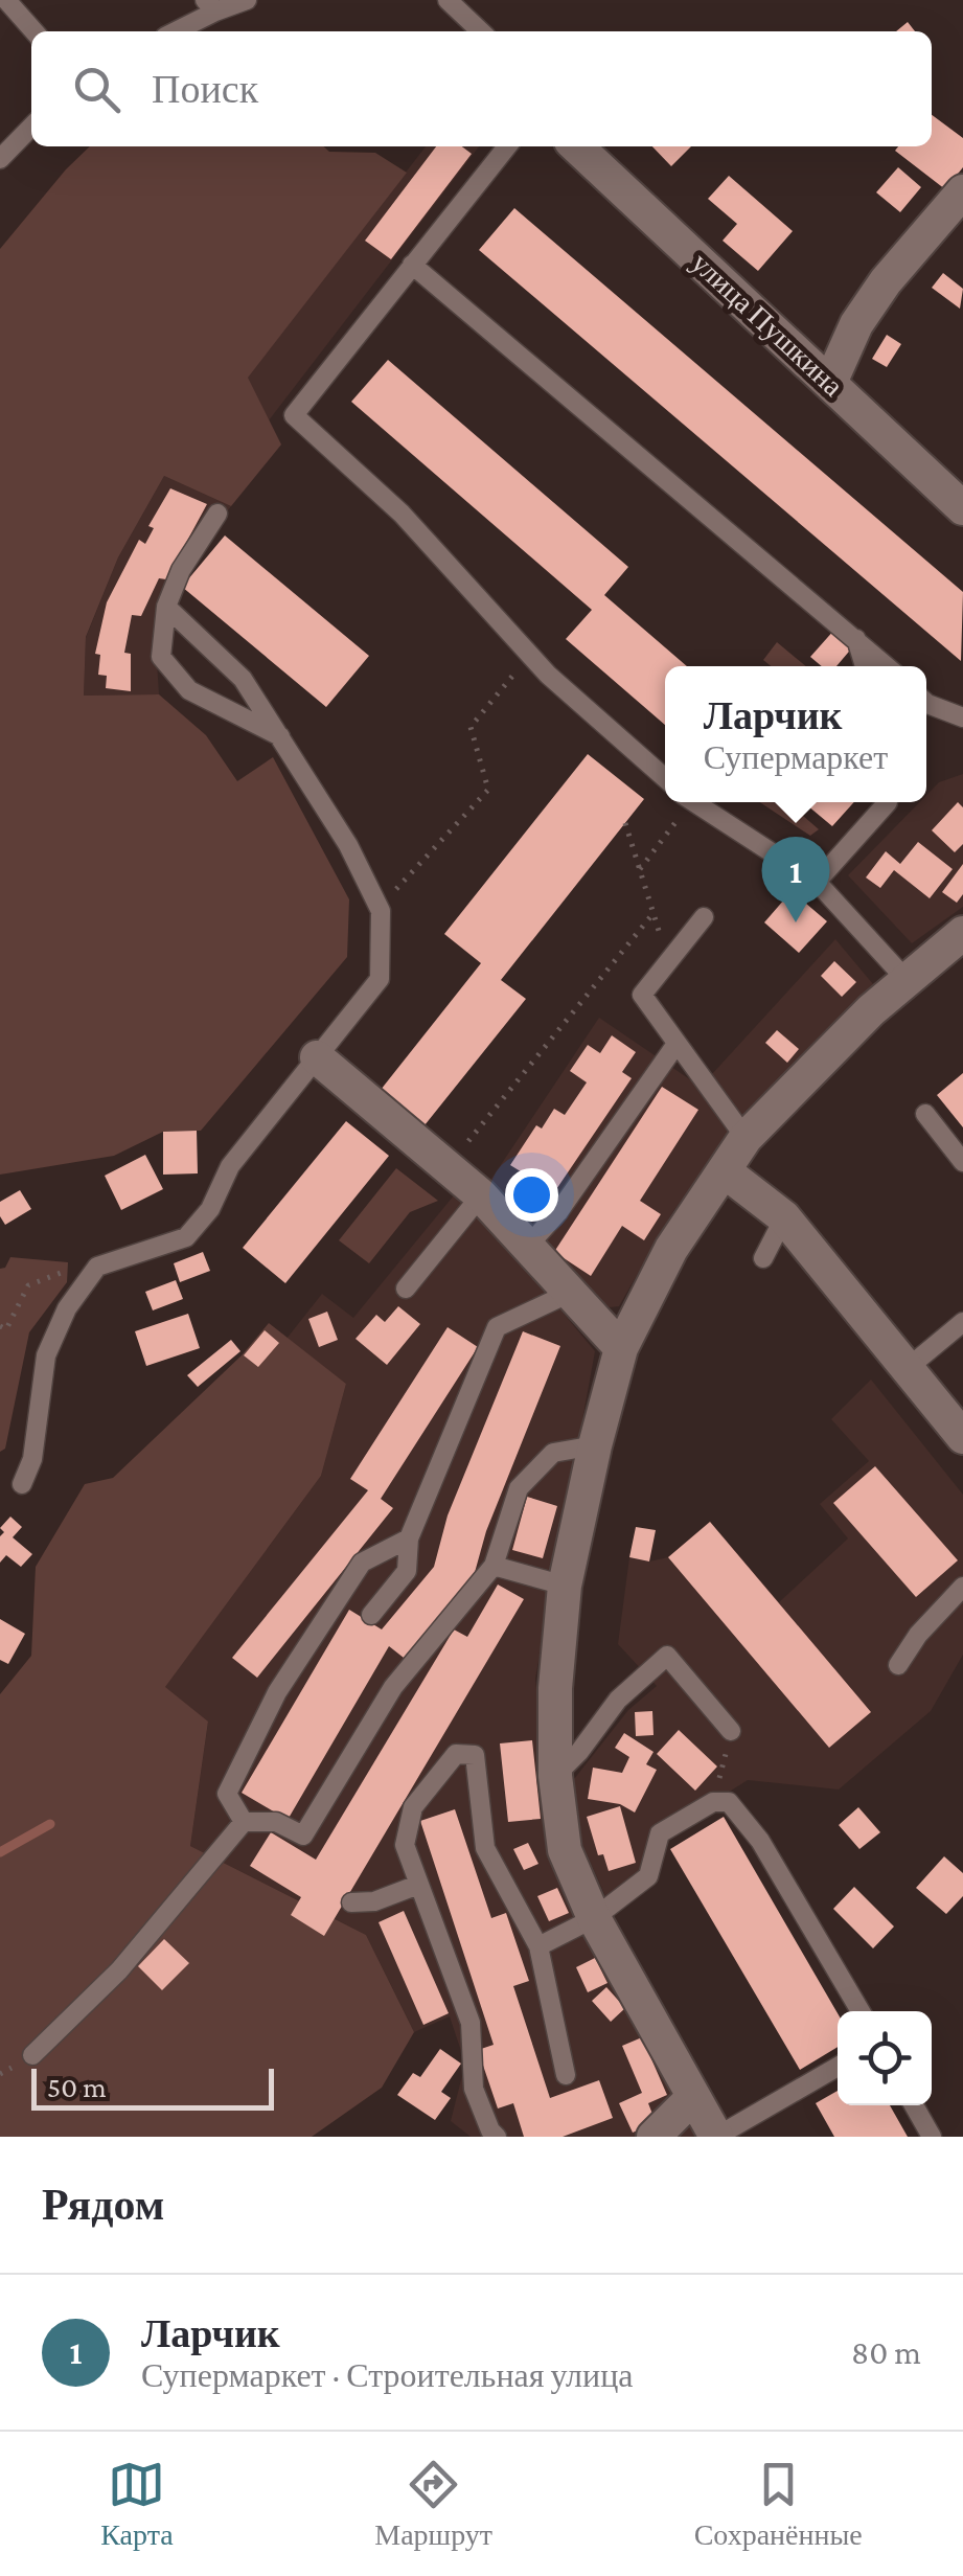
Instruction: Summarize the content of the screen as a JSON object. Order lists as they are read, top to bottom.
{
  "streets": {
    "street": ["улица Пушкина"]
  },
  "scale_bar": "50 m",
  "page": {
    "search": "Поиск",
    "popup": ["Ларчик", "Супермаркет"],
    "pins": "1",
    "scale": "50 m",
    "heading": "Рядом",
    "list": [
      {
        "mark": "1",
        "name": "Ларчик",
        "note": "Супермаркет · Строительная улица",
        "value": "80 m"
      }
    ],
    "nav": ["Карта", "Маршрут", "Сохранённые"]
  }
}
